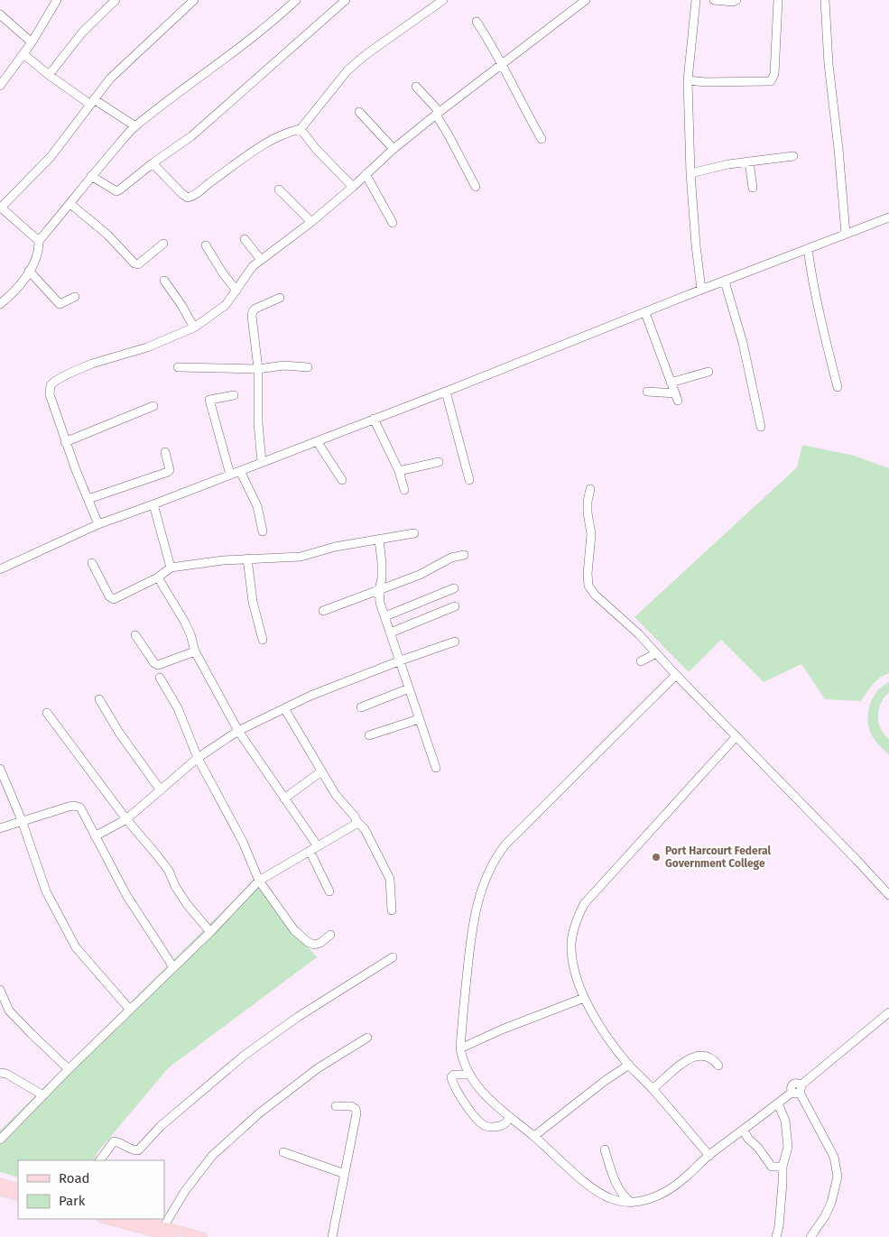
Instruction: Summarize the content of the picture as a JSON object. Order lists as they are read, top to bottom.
{
  "places": ["Port Harcourt Federal Government College"],
  "legend": ["Road", "Park"]
}
